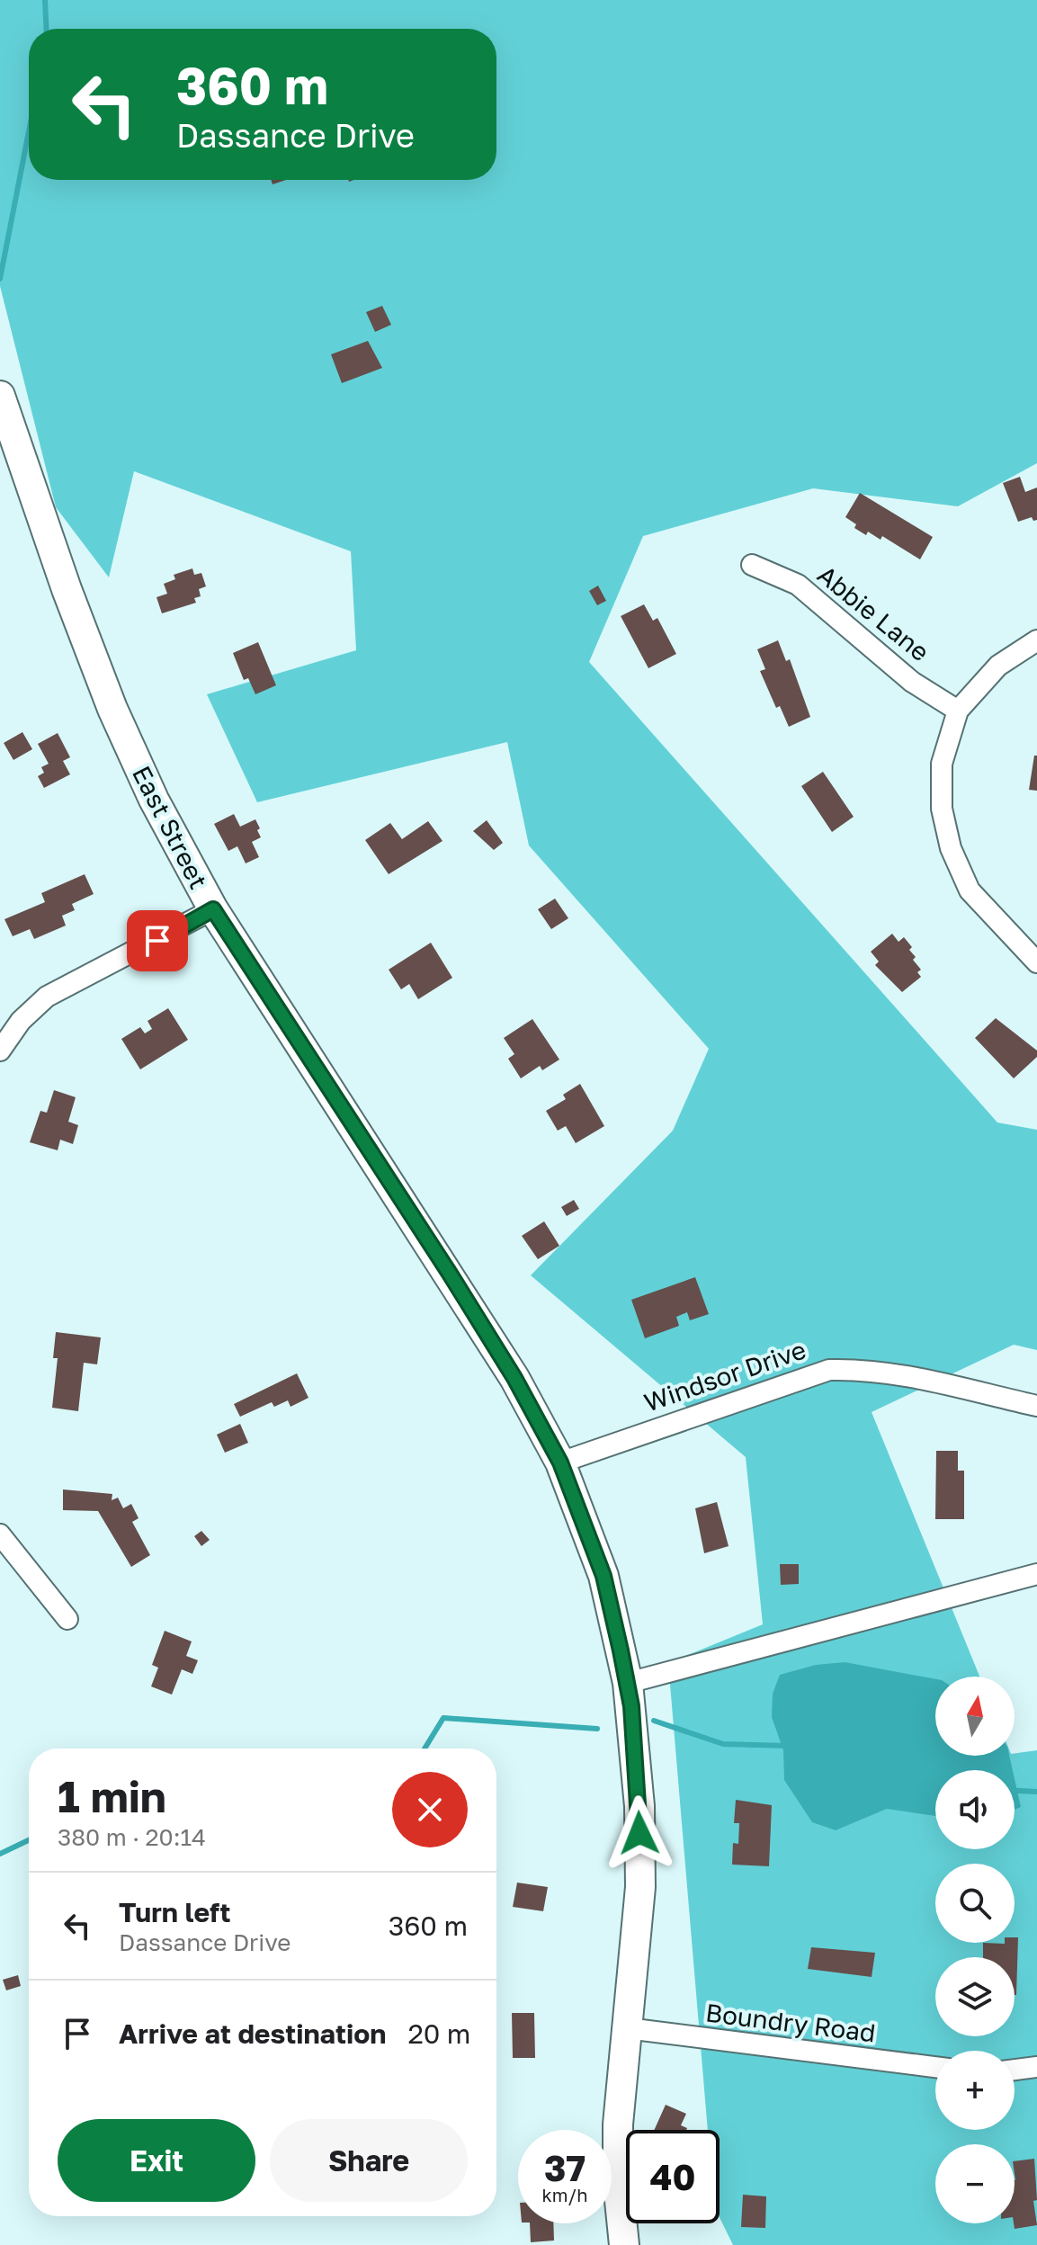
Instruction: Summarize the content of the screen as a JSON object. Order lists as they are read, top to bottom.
{
  "streets": {
    "street": [
      "Abbie Lane",
      "East Street",
      "Windsor Drive",
      "Boundry Road"
    ]
  },
  "crossings": [
    ["East Street", "Windsor Drive"],
    ["East Street", "Boundry Road"]
  ],
  "north": "top",
  "page": {
    "turn": ["360 m", "Dassance Drive"],
    "map_buttons": ["+", "−"],
    "heading": ["1 min", "380 m · 20:14"],
    "list": [
      {
        "name": "Turn left",
        "note": "Dassance Drive",
        "value": "360 m"
      },
      {
        "name": "Arrive at destination",
        "value": "20 m"
      }
    ],
    "buttons": ["Exit", "Share"],
    "speed": "37 km/h",
    "limit": "40"
  }
}
